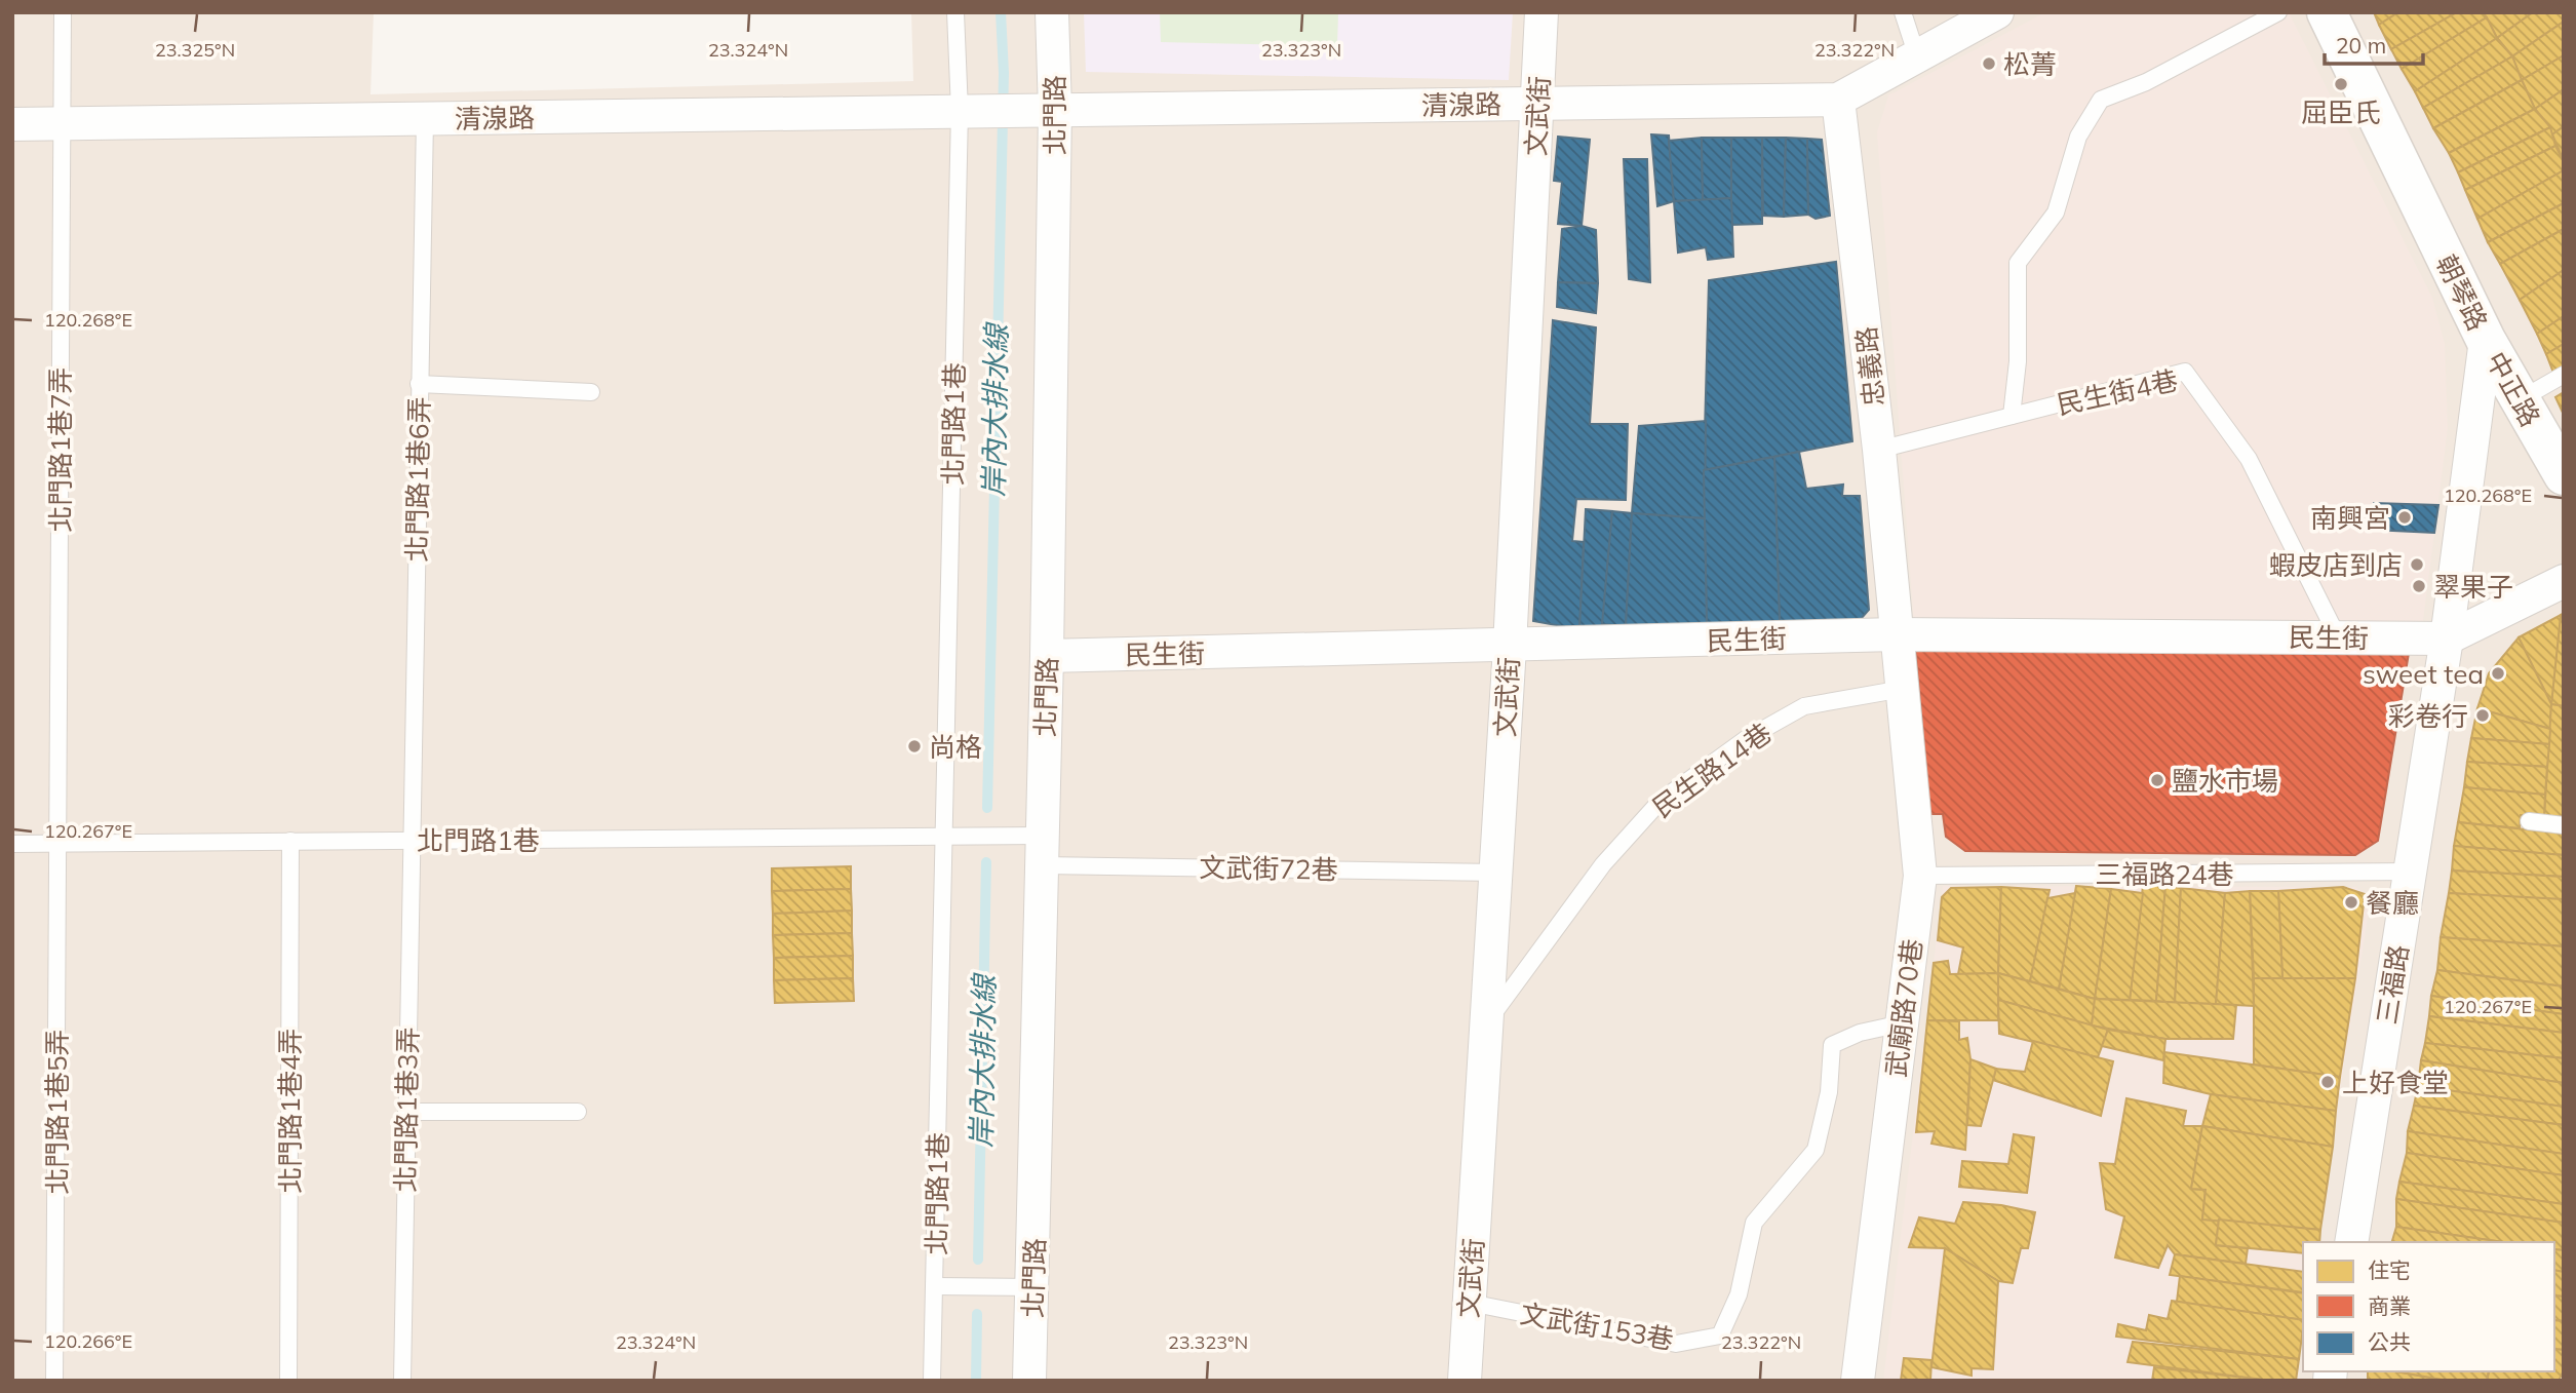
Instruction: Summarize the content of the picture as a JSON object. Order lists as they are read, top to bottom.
{
  "streets": {
    "street": [
      "清湶路",
      "北門路",
      "文武街",
      "朝琴路",
      "忠義路",
      "中正路",
      "民生街",
      "三福路",
      "武廟路70巷"
    ],
    "lane": [
      "民生街4巷",
      "北門路1巷",
      "北門路1巷7弄",
      "北門路1巷6弄",
      "民生路14巷",
      "文武街72巷",
      "三福路24巷",
      "北門路1巷3弄",
      "北門路1巷4弄",
      "北門路1巷5弄",
      "文武街153巷"
    ]
  },
  "crossings": [
    ["清湶路", "北門路"],
    ["清湶路", "文武街"],
    ["清湶路", "忠義路"],
    ["清湶路", "北門路1巷"],
    ["清湶路", "北門路1巷7弄"],
    ["清湶路", "北門路1巷6弄"],
    ["北門路", "北門路1巷"],
    ["北門路", "民生街"],
    ["北門路", "文武街72巷"],
    ["文武街", "民生街"],
    ["文武街", "民生路14巷"],
    ["文武街", "文武街72巷"],
    ["文武街", "文武街153巷"],
    ["朝琴路", "中正路"],
    ["朝琴路", "民生街"],
    ["朝琴路", "三福路"],
    ["忠義路", "民生街4巷"],
    ["忠義路", "民生街"],
    ["忠義路", "武廟路70巷"],
    ["民生街4巷", "民生街"],
    ["北門路1巷", "北門路1巷7弄"],
    ["北門路1巷", "北門路1巷6弄"],
    ["北門路1巷", "文武街72巷"],
    ["北門路1巷", "北門路1巷3弄"],
    ["北門路1巷", "北門路1巷4弄"],
    ["北門路1巷", "北門路1巷5弄"],
    ["北門路1巷7弄", "北門路1巷5弄"],
    ["北門路1巷6弄", "北門路1巷3弄"],
    ["民生街", "三福路"],
    ["民生街", "武廟路70巷"],
    ["民生路14巷", "武廟路70巷"],
    ["三福路24巷", "三福路"],
    ["三福路24巷", "武廟路70巷"],
    ["武廟路70巷", "文武街153巷"]
  ],
  "water": ["岸內大排水線"],
  "places": [
    "松菁",
    "屈臣氏",
    "南興宮",
    "蝦皮店到店",
    "翠果子",
    "sweet tea",
    "彩卷行",
    "尚格",
    "鹽水市場",
    "餐廳",
    "上好食堂"
  ],
  "legend": ["住宅", "商業", "公共"],
  "scale_bar": "20 m",
  "coordinates": [
    "23.325°N",
    "23.324°N",
    "23.323°N",
    "23.322°N",
    "120.268°E",
    "120.267°E",
    "120.266°E"
  ]
}
